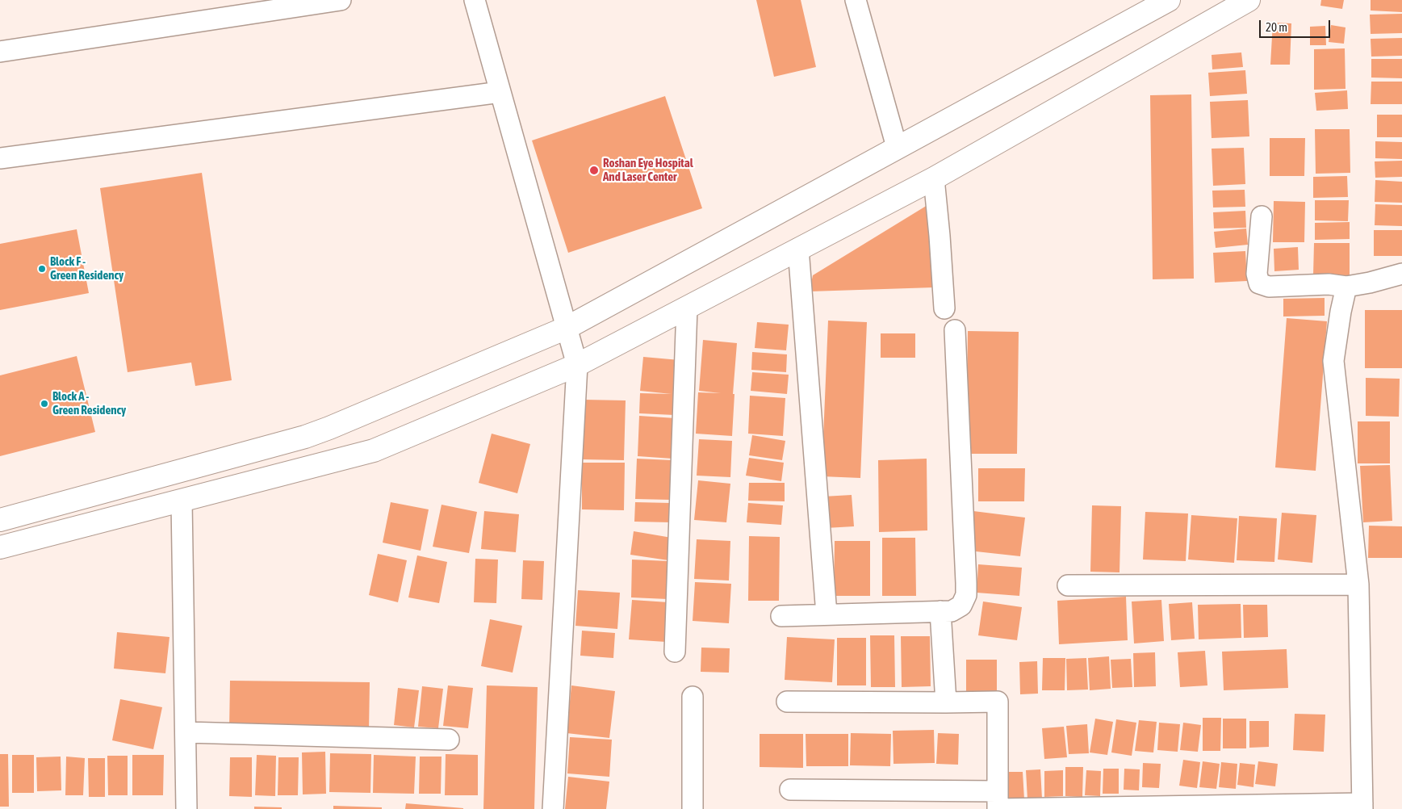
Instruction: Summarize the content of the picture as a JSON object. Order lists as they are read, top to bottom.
{
  "places": ["Roshan Eye Hospital And Laser Center", "Block F - Green Residency", "Block A - Green Residency"],
  "scale_bar": "20 m"
}
